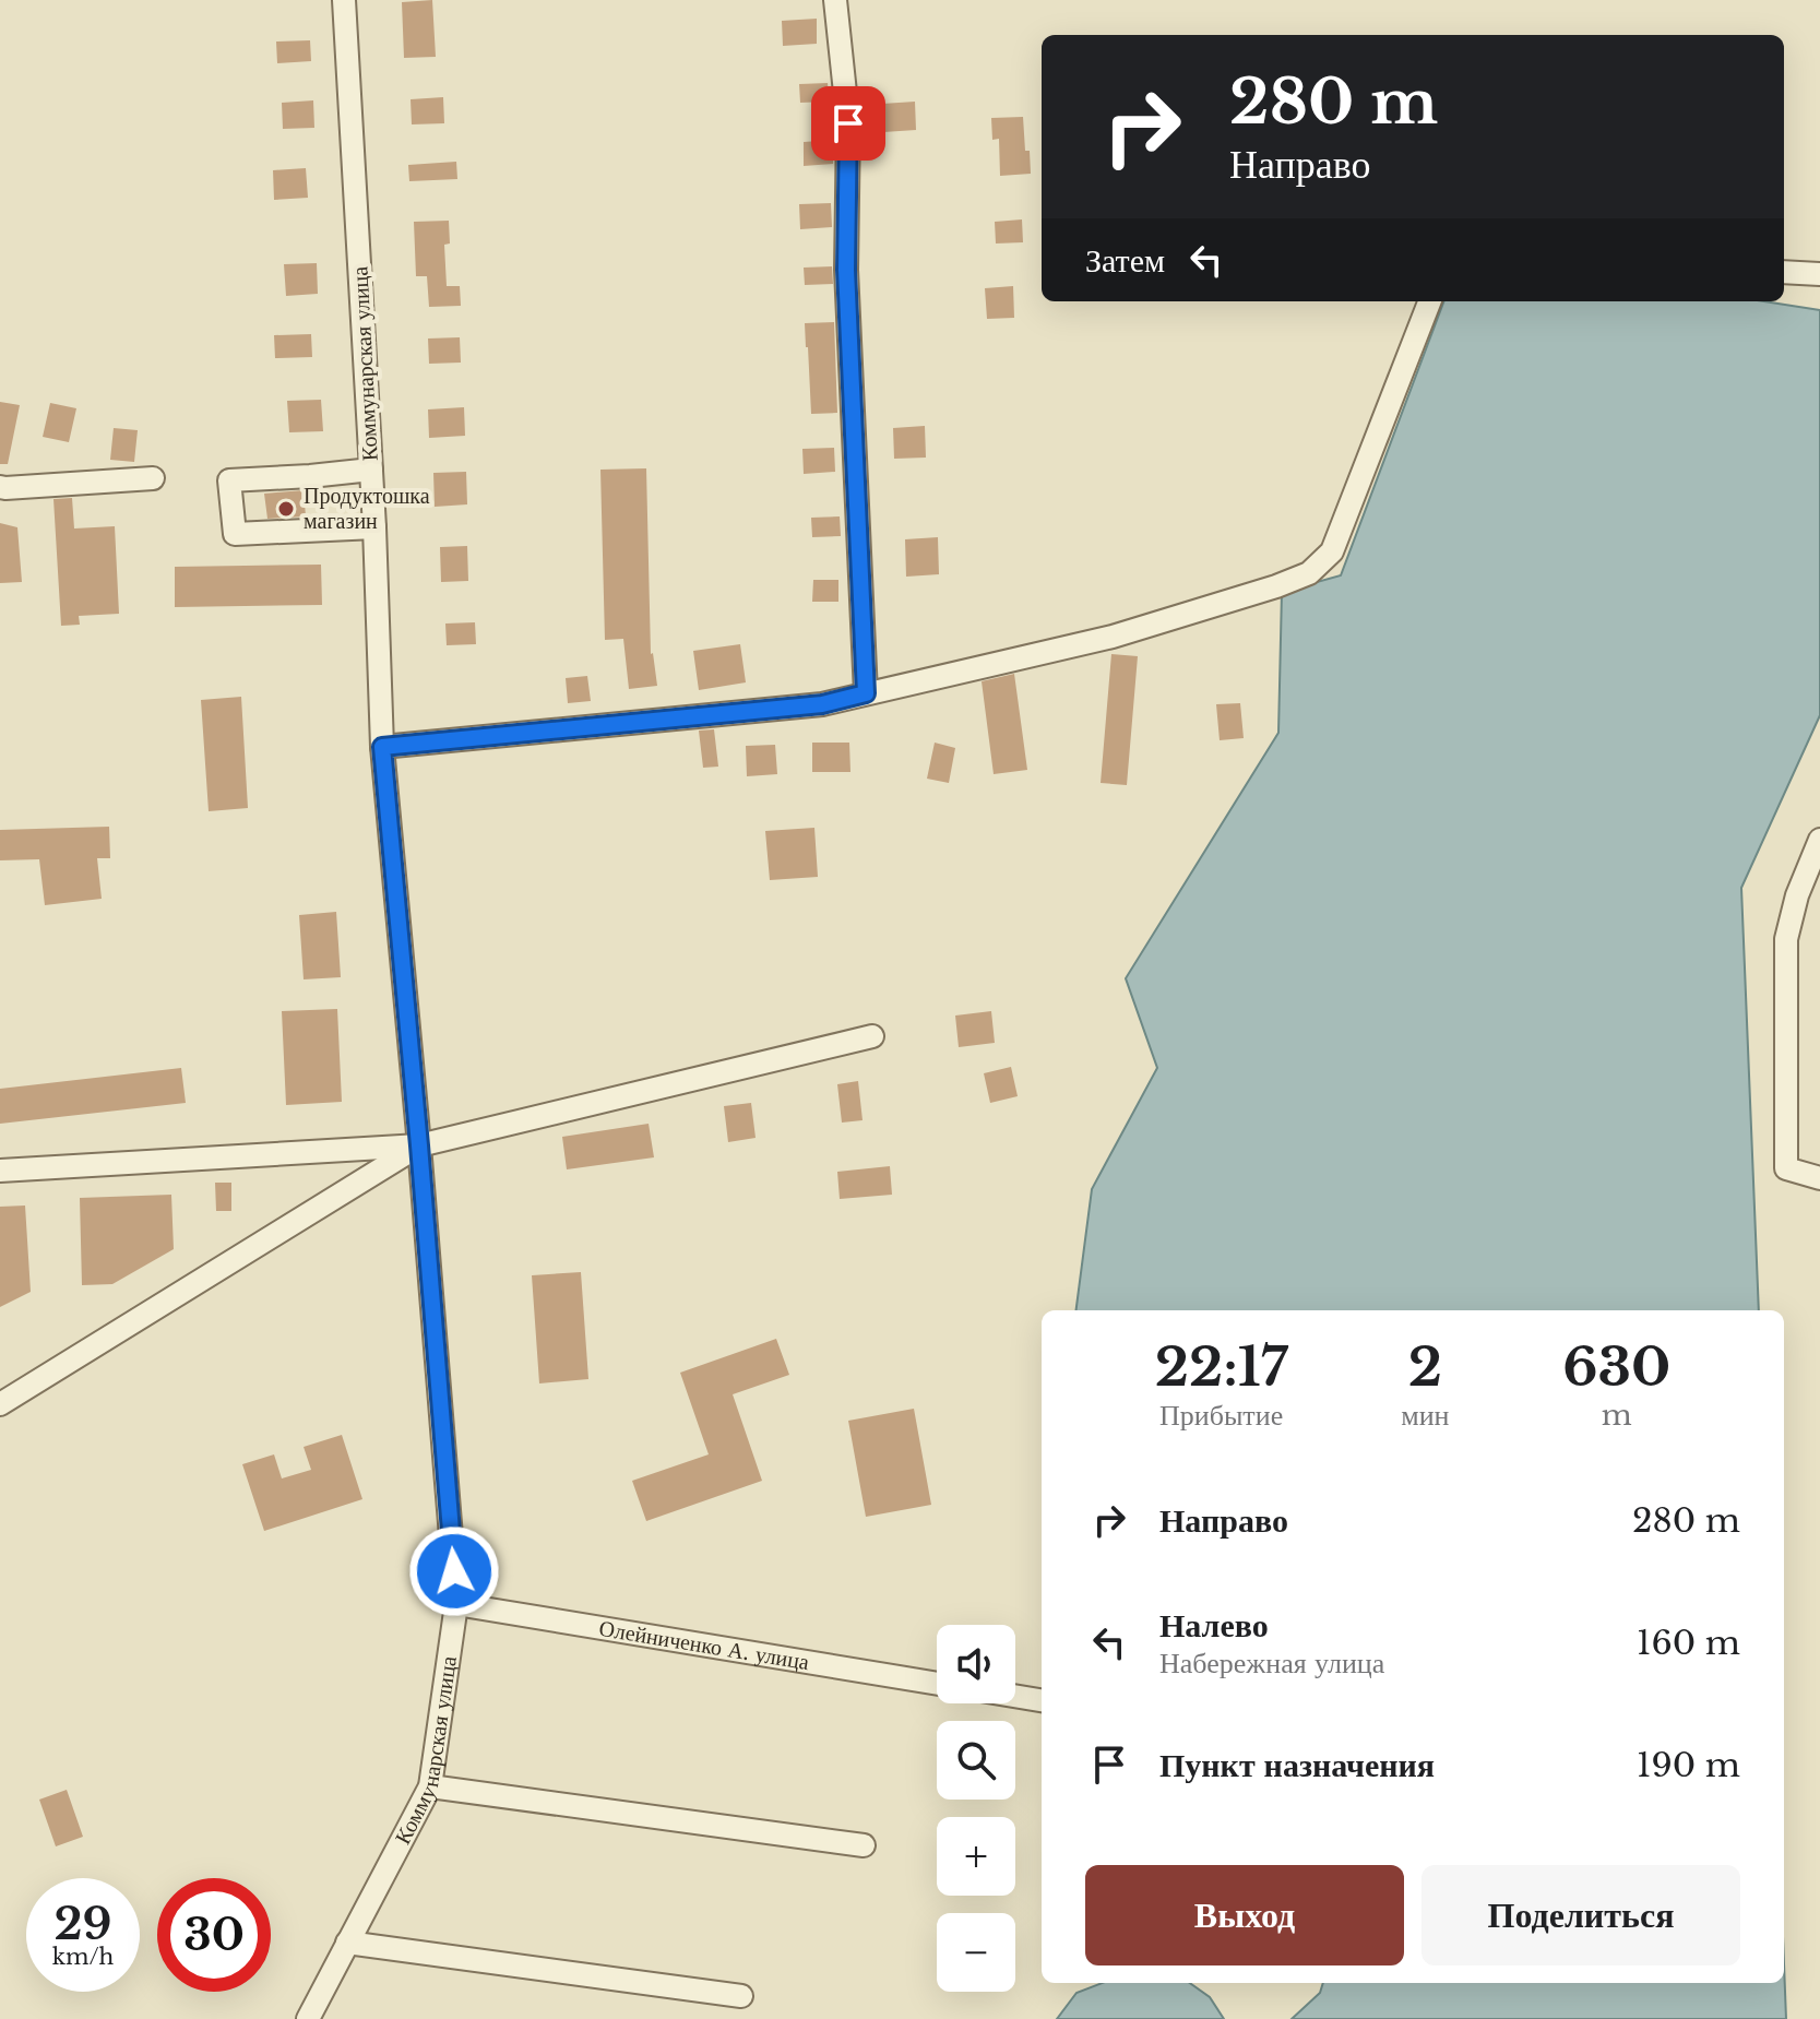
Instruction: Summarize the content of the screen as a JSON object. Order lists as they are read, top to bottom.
{
  "streets": {
    "street": ["Коммунарская улица", "Олейниченко А. улица"]
  },
  "crossings": [
    ["Коммунарская улица", "Олейниченко А. улица"]
  ],
  "places": ["Продуктошка магазин"],
  "page": {
    "turn": ["280 m", "Направо"],
    "then": "Затем",
    "eta": [
      "22:17",
      "Прибытие",
      "2",
      "мин",
      "630",
      "m"
    ],
    "list": [
      {
        "name": "Направо",
        "value": "280 m"
      },
      {
        "name": "Налево",
        "note": "Набережная улица",
        "value": "160 m"
      },
      {
        "name": "Пункт назначения",
        "value": "190 m"
      }
    ],
    "map_buttons": ["+", "−"],
    "buttons": ["Выход", "Поделиться"],
    "speed": "29 km/h",
    "limit": "30"
  }
}
